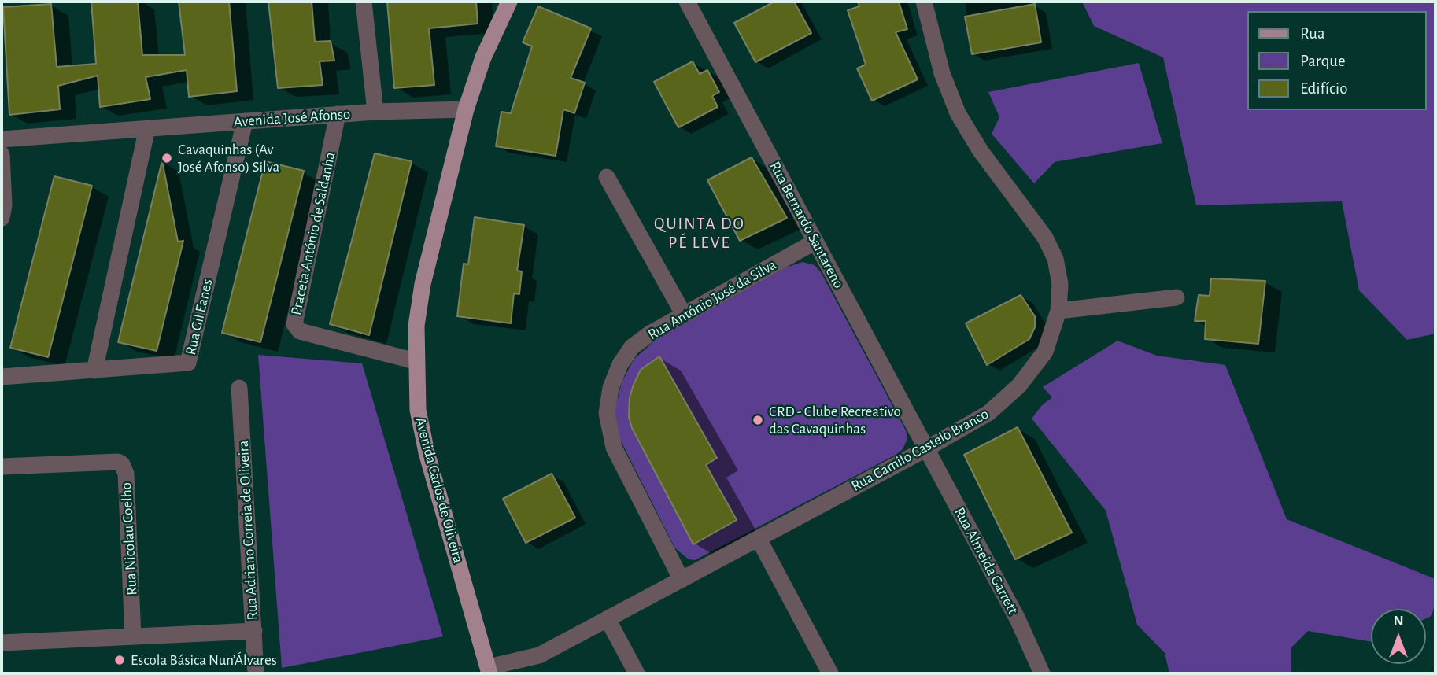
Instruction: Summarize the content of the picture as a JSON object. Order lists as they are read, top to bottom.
{
  "streets": {
    "main road": ["Avenida Carlos de Oliveira"],
    "street": [
      "Avenida José Afonso",
      "Rua Bernardo Santareno",
      "Praceta António de Saldanha",
      "Rua António José da Silva",
      "Rua Gil Eanes",
      "Rua Camilo Castelo Branco",
      "Rua Adriano Correia de Oliveira",
      "Rua Nicolau Coelho",
      "Rua Almeida Garrett"
    ]
  },
  "crossings": [
    ["Avenida José Afonso", "Praceta António de Saldanha"],
    ["Avenida José Afonso", "Rua Gil Eanes"],
    ["Avenida José Afonso", "Avenida Carlos de Oliveira"],
    ["Rua Bernardo Santareno", "Rua António José da Silva"],
    ["Rua Bernardo Santareno", "Rua Camilo Castelo Branco"],
    ["Rua Bernardo Santareno", "Rua Almeida Garrett"],
    ["Praceta António de Saldanha", "Avenida Carlos de Oliveira"],
    ["Rua António José da Silva", "Rua Camilo Castelo Branco"],
    ["Rua Camilo Castelo Branco", "Avenida Carlos de Oliveira"],
    ["Rua Camilo Castelo Branco", "Rua Almeida Garrett"]
  ],
  "districts": ["QUINTA DO PÉ LEVE"],
  "places": ["Cavaquinhas (Av José Afonso) Silva", "CRD - Clube Recreativo das Cavaquinhas", "Escola Básica Nun’Álvares"],
  "legend": ["Rua", "Parque", "Edifício"],
  "north": "top"
}
